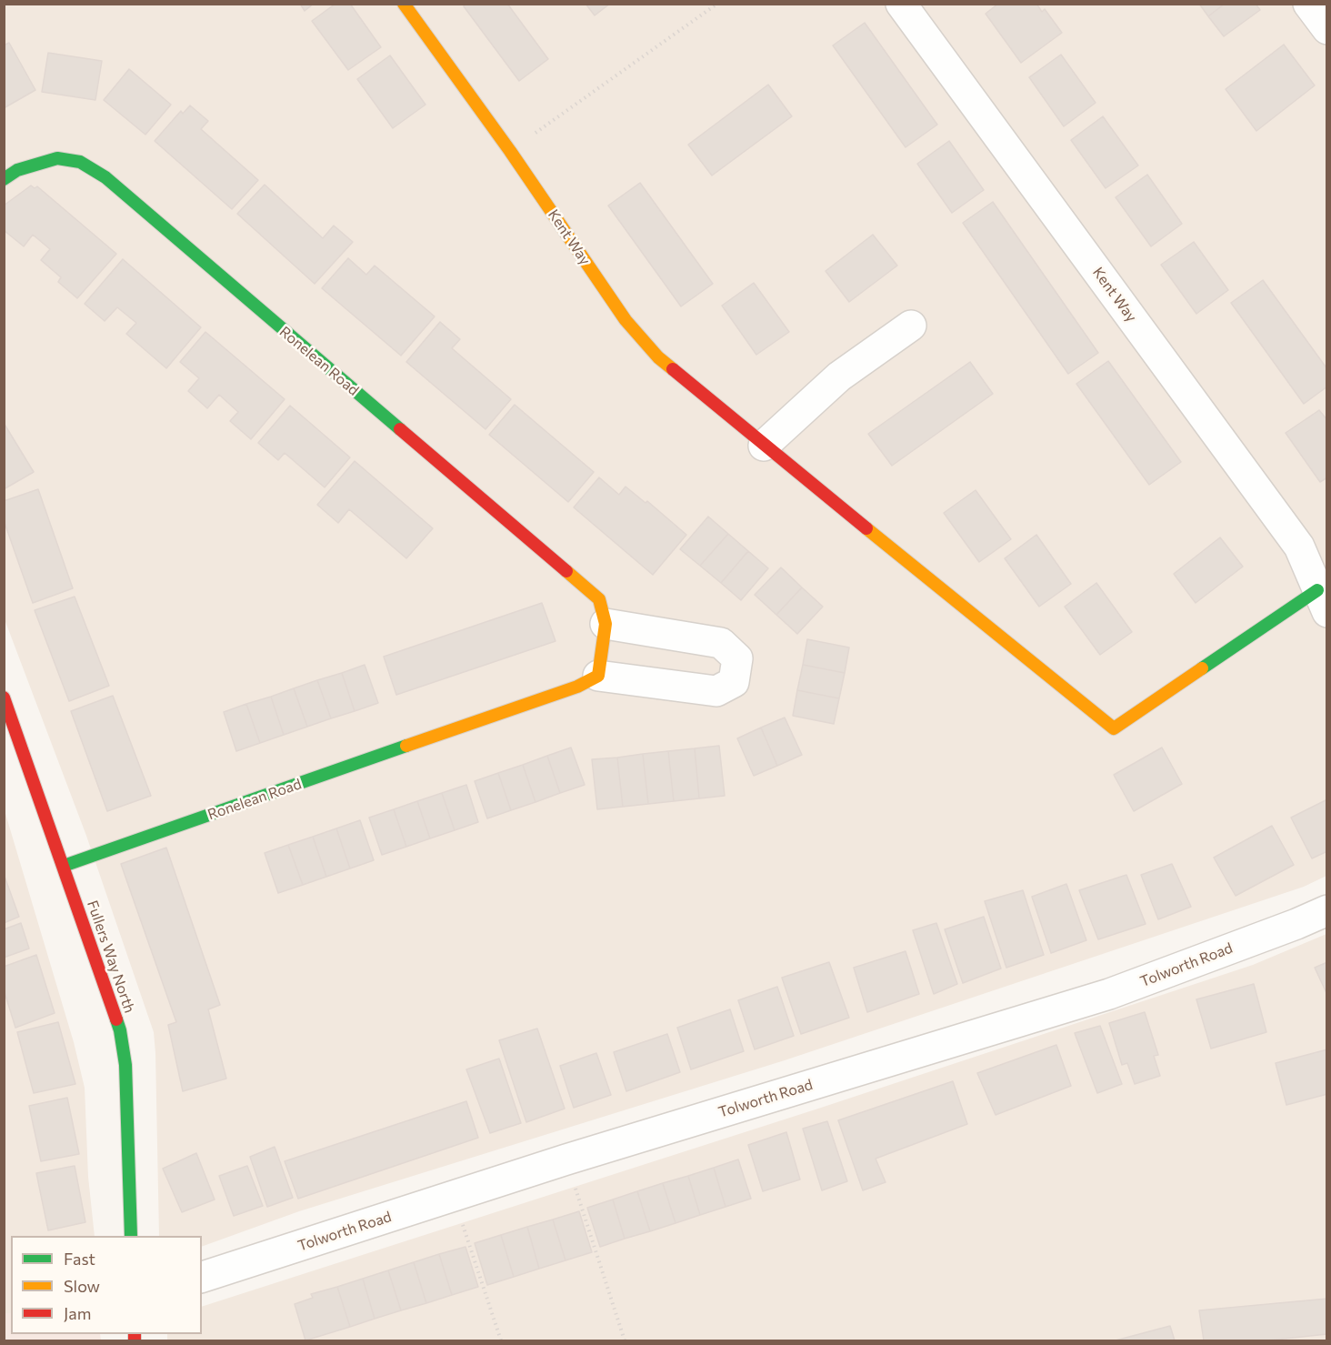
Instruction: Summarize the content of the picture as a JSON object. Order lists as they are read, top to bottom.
{
  "streets": {
    "street": [
      "Kent Way",
      "Ronelean Road",
      "Fullers Way North",
      "Tolworth Road"
    ]
  },
  "crossings": [
    ["Ronelean Road", "Fullers Way North"]
  ],
  "legend": ["Fast", "Slow", "Jam"]
}
